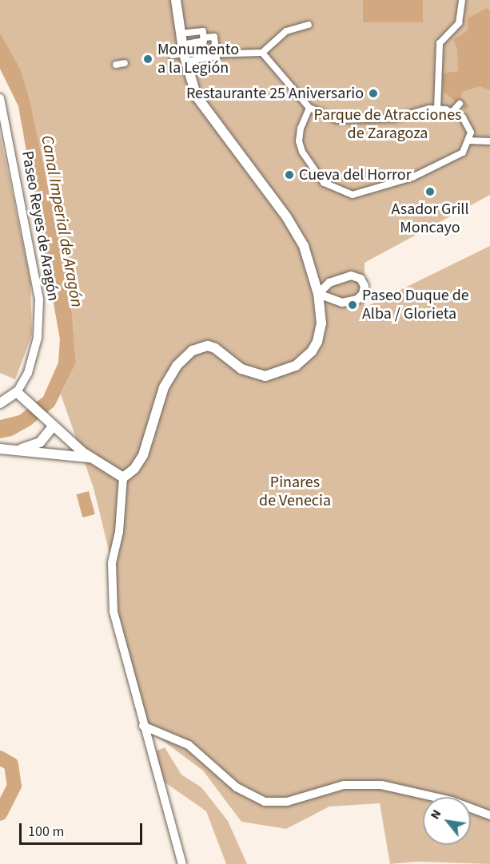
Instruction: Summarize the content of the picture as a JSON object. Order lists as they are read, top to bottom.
{
  "streets": {
    "street": ["Paseo Reyes de Aragón"]
  },
  "water": ["Canal Imperial de Aragón"],
  "parks": ["Parque de Atracciones de Zaragoza", "Pinares de Venecia"],
  "places": [
    "Monumento a la Legión",
    "Restaurante 25 Aniversario",
    "Cueva del Horror",
    "Asador Grill Moncayo",
    "Paseo Duque de Alba / Glorieta"
  ],
  "scale_bar": "100 m",
  "north": "top left"
}
